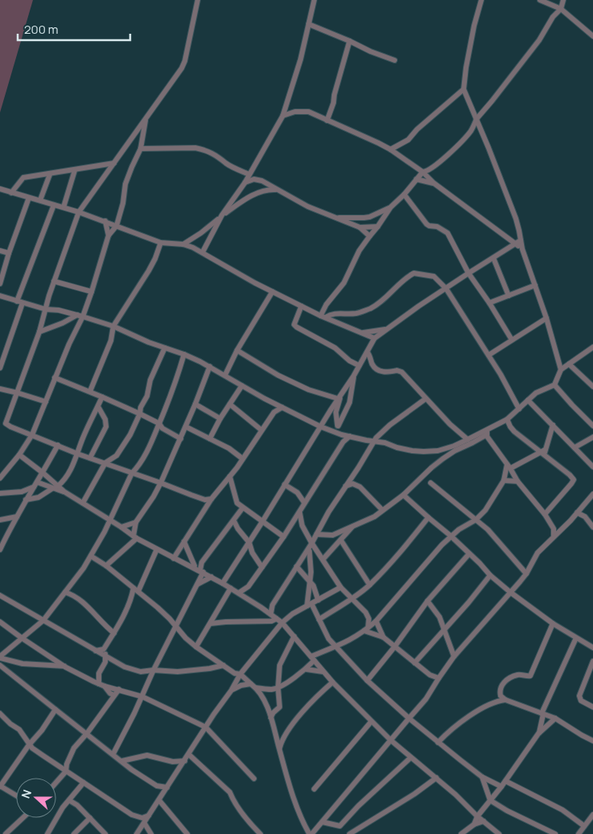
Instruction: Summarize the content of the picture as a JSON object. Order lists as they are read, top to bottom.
{
  "scale_bar": "200 m",
  "north": "left"
}
